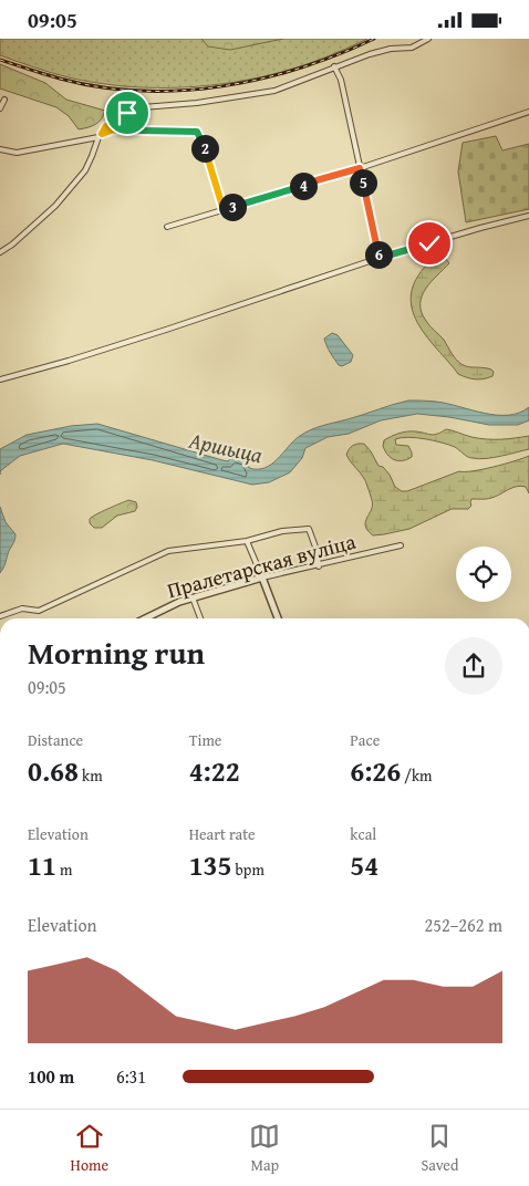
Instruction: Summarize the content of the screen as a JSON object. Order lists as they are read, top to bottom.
{
  "streets": {
    "street": ["Пралетарская вуліца"]
  },
  "water": ["Аршыца"],
  "page": {
    "status": "09:05",
    "pins": [
      "2",
      "5",
      "4",
      "3",
      "6"
    ],
    "heading": ["Morning run", "09:05"],
    "stats": [
      ["Distance", "0.68 km"],
      ["Time", "4:22"],
      ["Pace", "6:26 /km"],
      ["Elevation", "11 m"],
      ["Heart rate", "135 bpm"],
      ["kcal", "54"]
    ],
    "chart": ["Elevation", "252–262 m"],
    "list": [
      {
        "name": "100 m",
        "note": "6:31"
      }
    ],
    "tabs": ["Home", "Map", "Saved"]
  }
}
